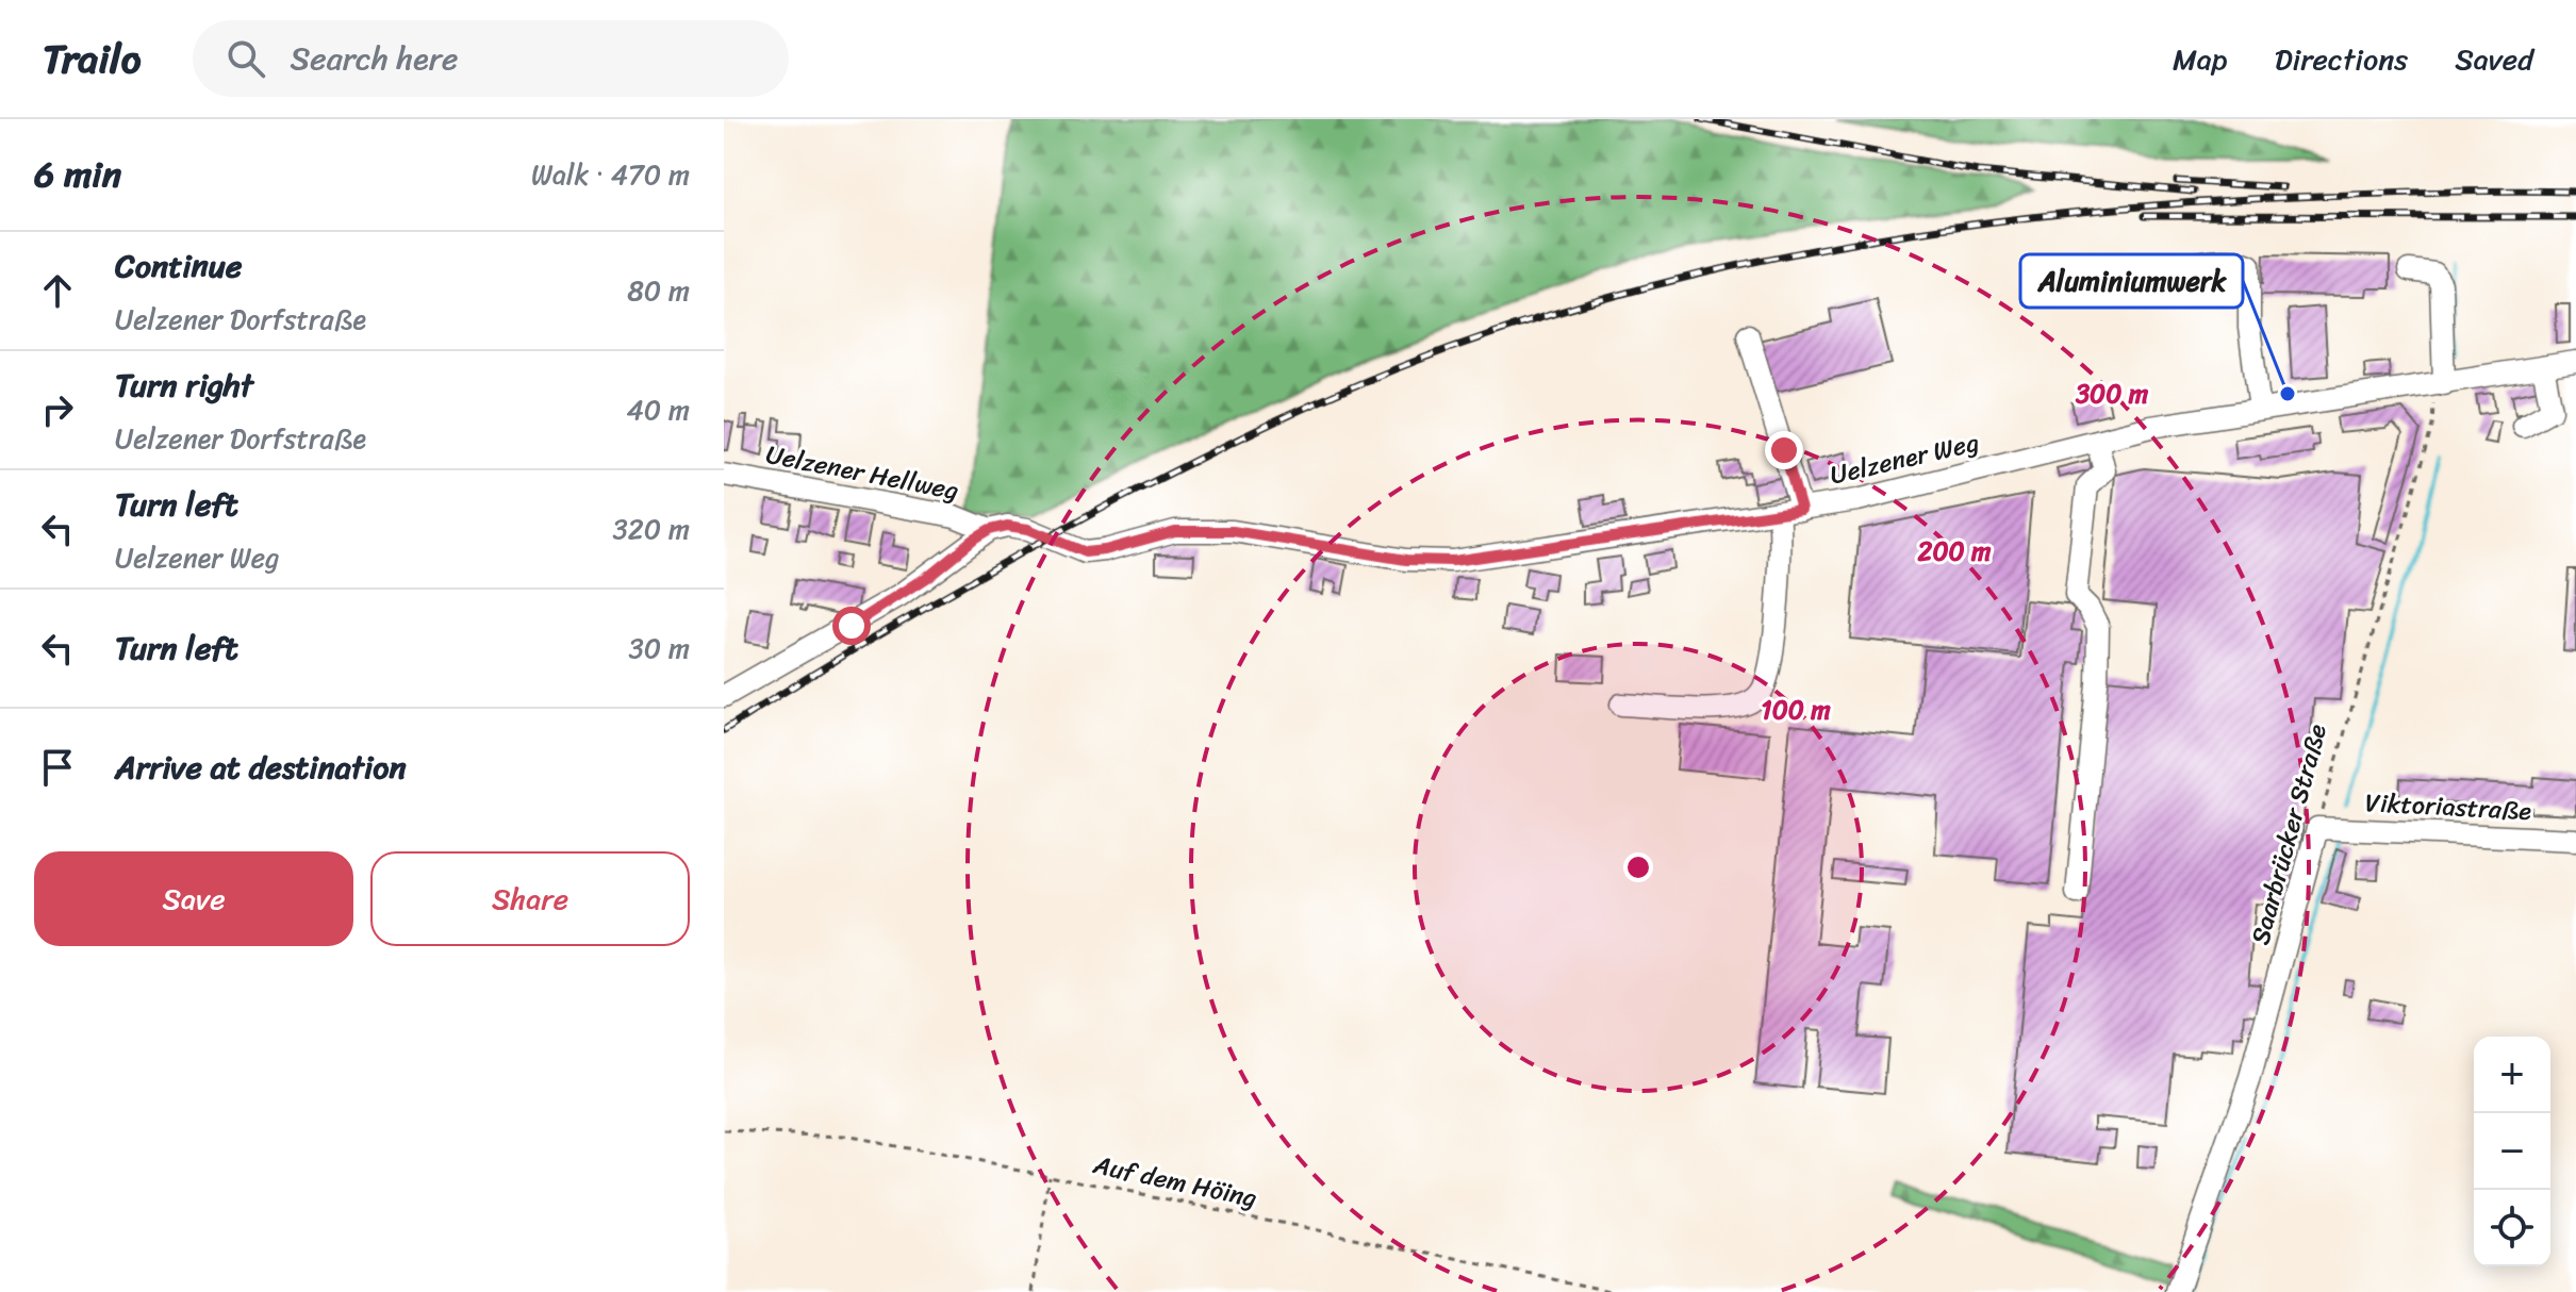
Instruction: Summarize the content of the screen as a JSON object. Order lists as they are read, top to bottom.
{
  "streets": {
    "street": [
      "Uelzener Weg",
      "Uelzener Hellweg",
      "Viktoriastraße",
      "Saarbrücker Straße"
    ],
    "path": ["Auf dem Höing"]
  },
  "crossings": [
    ["Uelzener Weg", "Uelzener Hellweg"],
    ["Uelzener Weg", "Saarbrücker Straße"],
    ["Viktoriastraße", "Saarbrücker Straße"]
  ],
  "places": ["Aluminiumwerk"],
  "page": {
    "header": "Trailo",
    "search": "Search here",
    "nav": ["Map", "Directions", "Saved"],
    "heading": ["6 min", "Walk · 470 m"],
    "list": [
      ["Continue", "Uelzener Dorfstraße", "80 m"],
      ["Turn right", "Uelzener Dorfstraße", "40 m"],
      ["Turn left", "Uelzener Weg", "320 m"],
      ["Turn left", "30 m"],
      "Arrive at destination"
    ],
    "buttons": ["Save", "Share"],
    "map_buttons": ["+", "−"]
  },
  "rings": ["300 m", "200 m", "100 m"]
}
